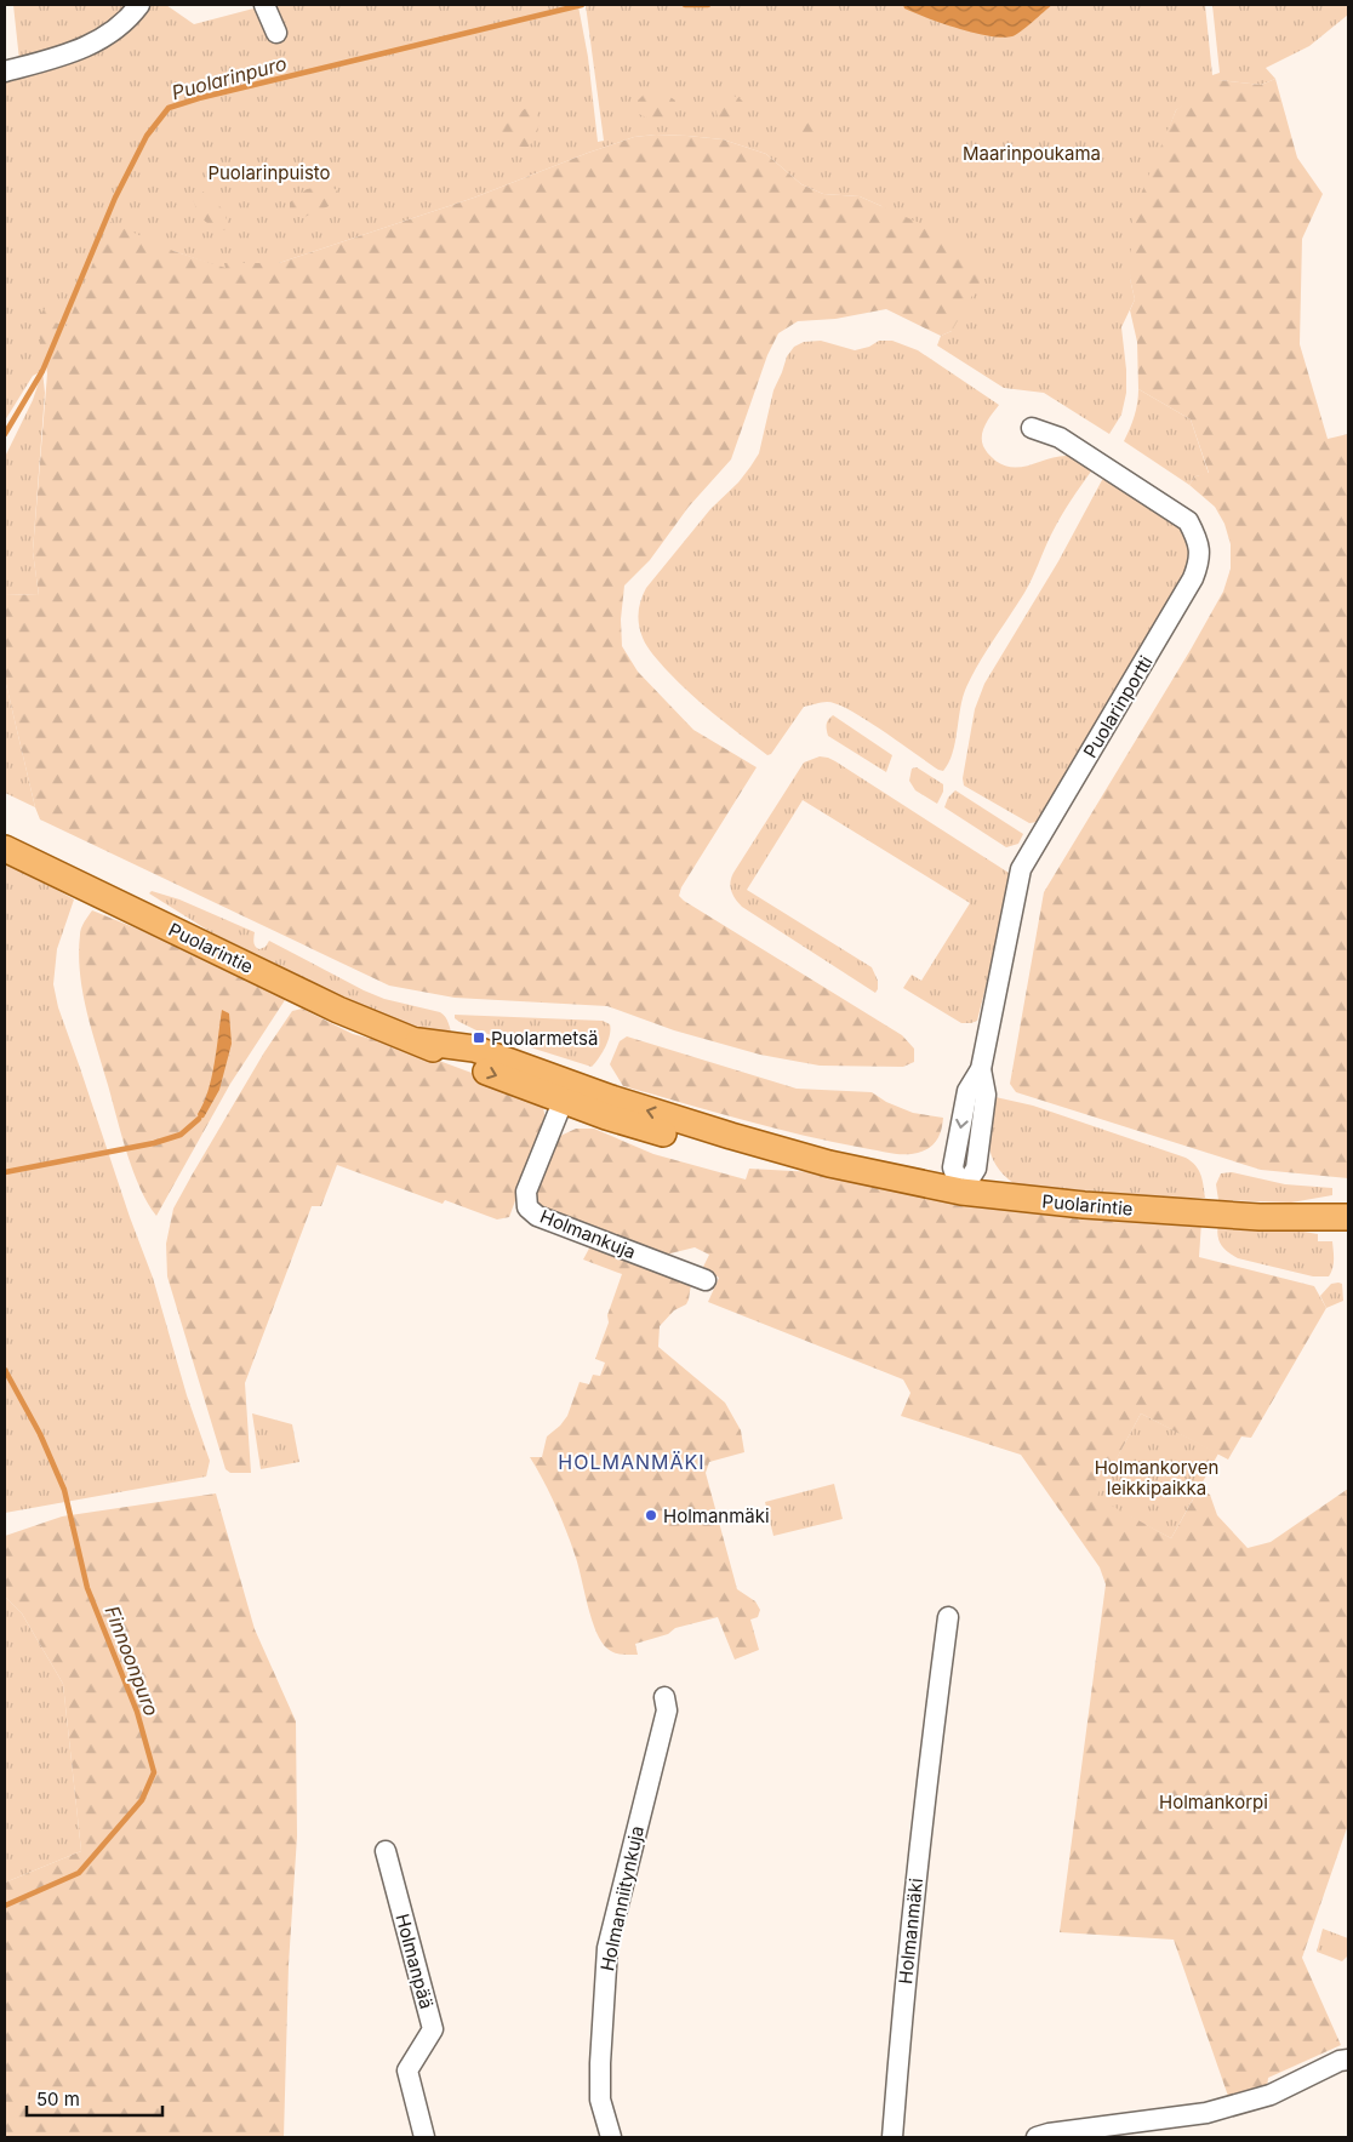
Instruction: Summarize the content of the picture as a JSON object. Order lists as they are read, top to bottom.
{
  "streets": {
    "main road": ["Puolarintie"],
    "street": [
      "Puolarinportti",
      "Holmankuja",
      "Holmanniitynkuja",
      "Holmanmäki",
      "Holmanpää"
    ]
  },
  "crossings": [
    ["Puolarinportti", "Puolarintie"],
    ["Puolarintie", "Holmankuja"]
  ],
  "districts": ["HOLMANMÄKI"],
  "water": ["Puolarinpuro", "Finnoonpuro"],
  "parks": [
    "Maarinpoukama",
    "Puolarinpuisto",
    "Holmankorven leikkipaikka",
    "Holmankorpi"
  ],
  "places": {
    "transit": ["Puolarmetsä"],
    "other": ["Holmanmäki"]
  },
  "scale_bar": "50 m"
}
